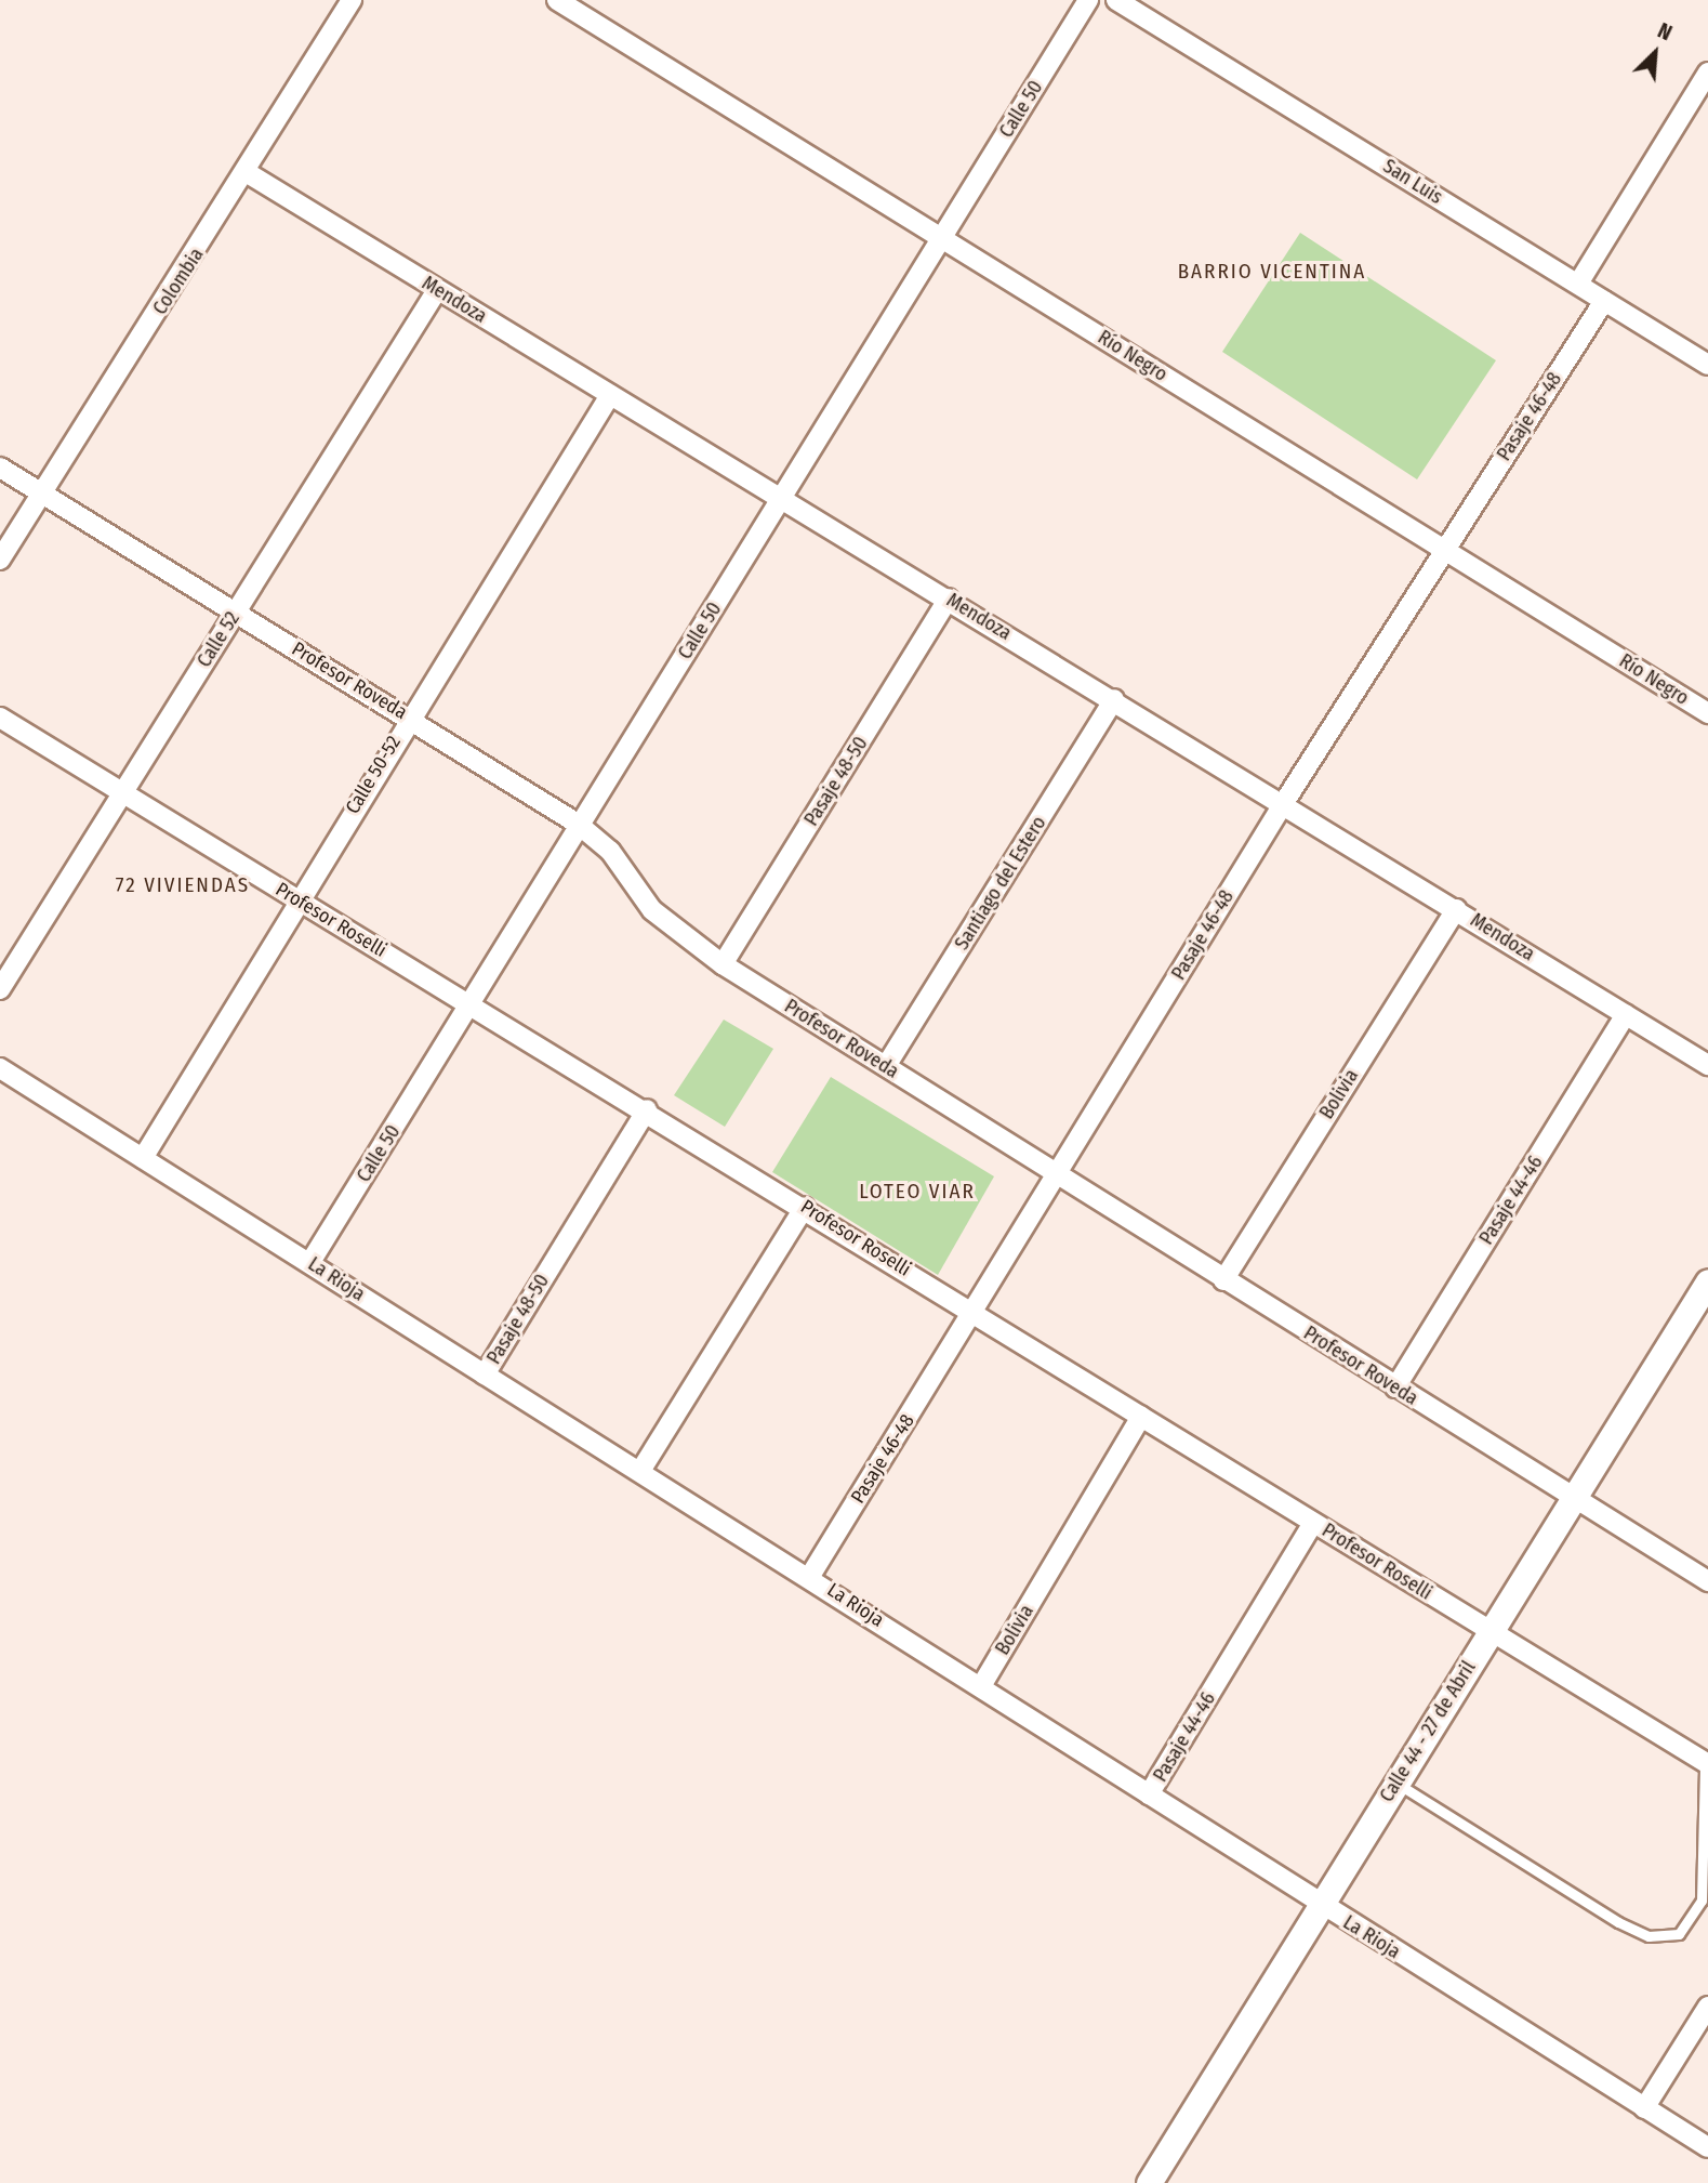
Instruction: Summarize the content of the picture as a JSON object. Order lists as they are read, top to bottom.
{
  "streets": {
    "street": [
      "Calle 50",
      "San Luis",
      "Colombia",
      "Mendoza",
      "Río Negro",
      "Pasaje 46-48",
      "Calle 52",
      "Profesor Roveda",
      "Calle 50-52",
      "Pasaje 48-50",
      "Santiago del Estero",
      "Profesor Roselli",
      "Bolivia",
      "Pasaje 44-46",
      "La Rioja",
      "Calle 44 - 27 de Abril"
    ]
  },
  "crossings": [
    ["Calle 50", "Mendoza"],
    ["Calle 50", "Río Negro"],
    ["Calle 50", "Profesor Roveda"],
    ["Calle 50", "Profesor Roselli"],
    ["Calle 50", "La Rioja"],
    ["San Luis", "Pasaje 46-48"],
    ["Colombia", "Mendoza"],
    ["Colombia", "Profesor Roveda"],
    ["Mendoza", "Pasaje 46-48"],
    ["Mendoza", "Calle 52"],
    ["Mendoza", "Calle 50-52"],
    ["Mendoza", "Pasaje 48-50"],
    ["Mendoza", "Santiago del Estero"],
    ["Mendoza", "Bolivia"],
    ["Mendoza", "Pasaje 44-46"],
    ["Río Negro", "Pasaje 46-48"],
    ["Pasaje 46-48", "Profesor Roveda"],
    ["Pasaje 46-48", "Profesor Roselli"],
    ["Pasaje 46-48", "La Rioja"],
    ["Calle 52", "Profesor Roveda"],
    ["Calle 52", "Profesor Roselli"],
    ["Profesor Roveda", "Calle 50-52"],
    ["Profesor Roveda", "Pasaje 48-50"],
    ["Profesor Roveda", "Santiago del Estero"],
    ["Profesor Roveda", "Bolivia"],
    ["Profesor Roveda", "Pasaje 44-46"],
    ["Profesor Roveda", "Calle 44 - 27 de Abril"],
    ["Calle 50-52", "Profesor Roselli"],
    ["Calle 50-52", "La Rioja"],
    ["Pasaje 48-50", "Profesor Roselli"],
    ["Pasaje 48-50", "La Rioja"],
    ["Profesor Roselli", "Bolivia"],
    ["Profesor Roselli", "Pasaje 44-46"],
    ["Profesor Roselli", "Calle 44 - 27 de Abril"],
    ["Bolivia", "La Rioja"],
    ["Pasaje 44-46", "La Rioja"],
    ["La Rioja", "Calle 44 - 27 de Abril"]
  ],
  "districts": ["BARRIO VICENTINA", "72 VIVIENDAS", "LOTEO VIAR"],
  "north": "top right"
}
